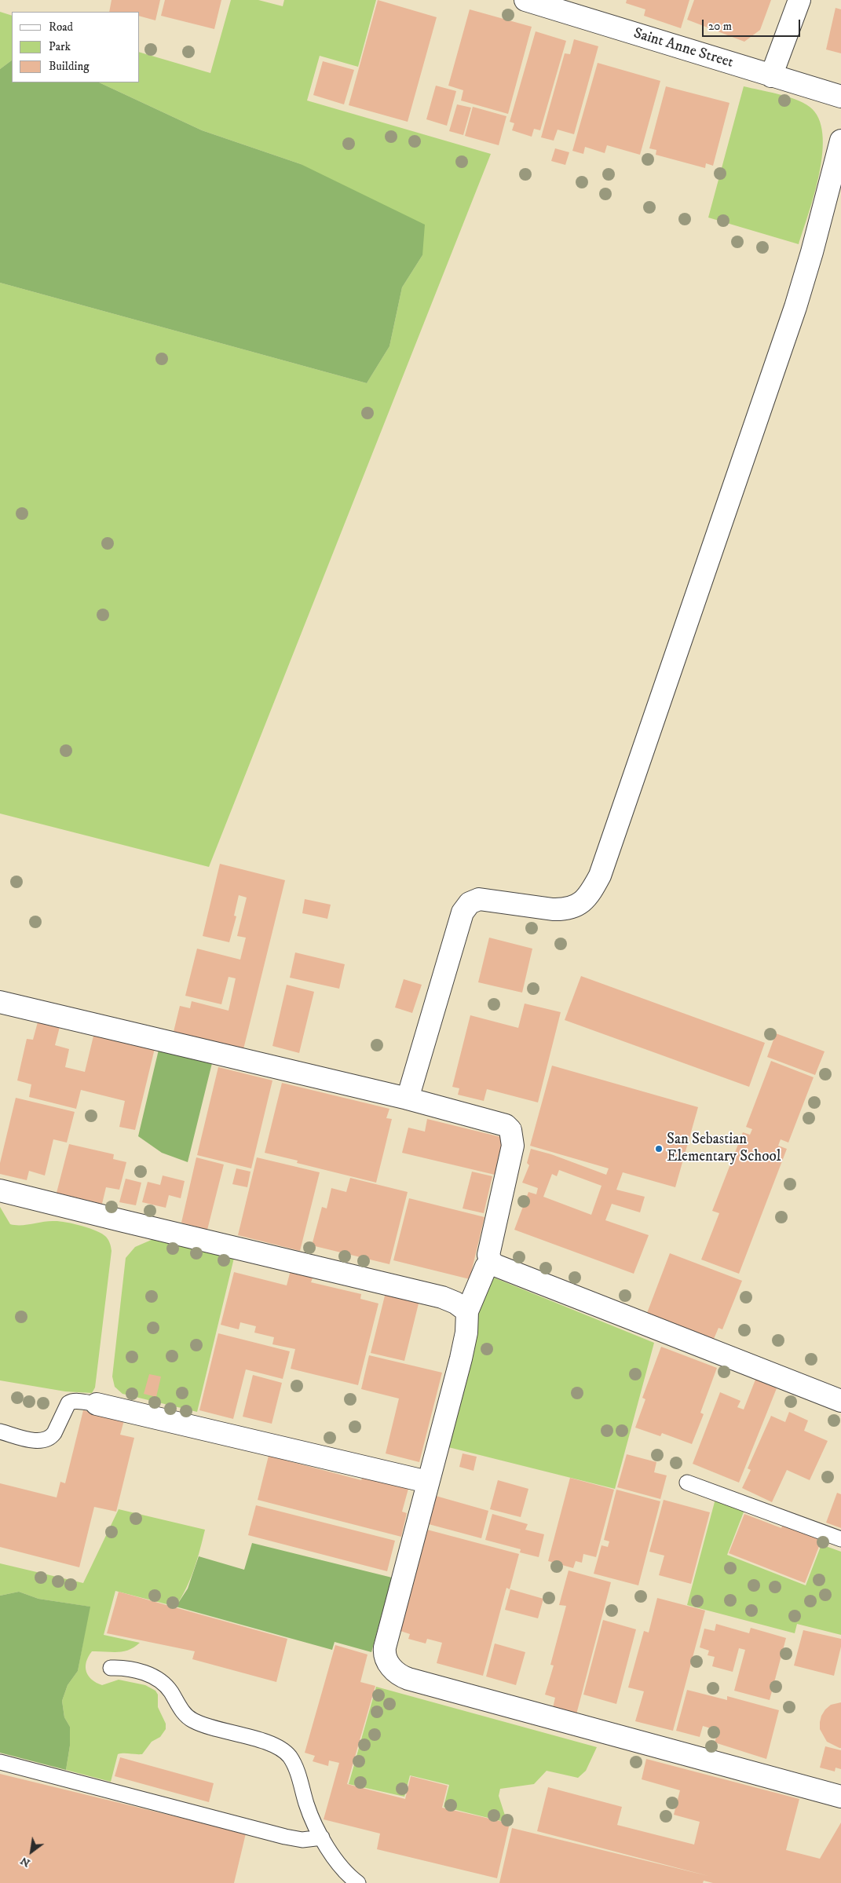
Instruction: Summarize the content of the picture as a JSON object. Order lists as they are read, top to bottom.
{
  "streets": {
    "street": ["Saint Anne Street"]
  },
  "places": ["San Sebastian Elementary School"],
  "legend": ["Road", "Park", "Building"],
  "scale_bar": "20 m",
  "north": "bottom left"
}
